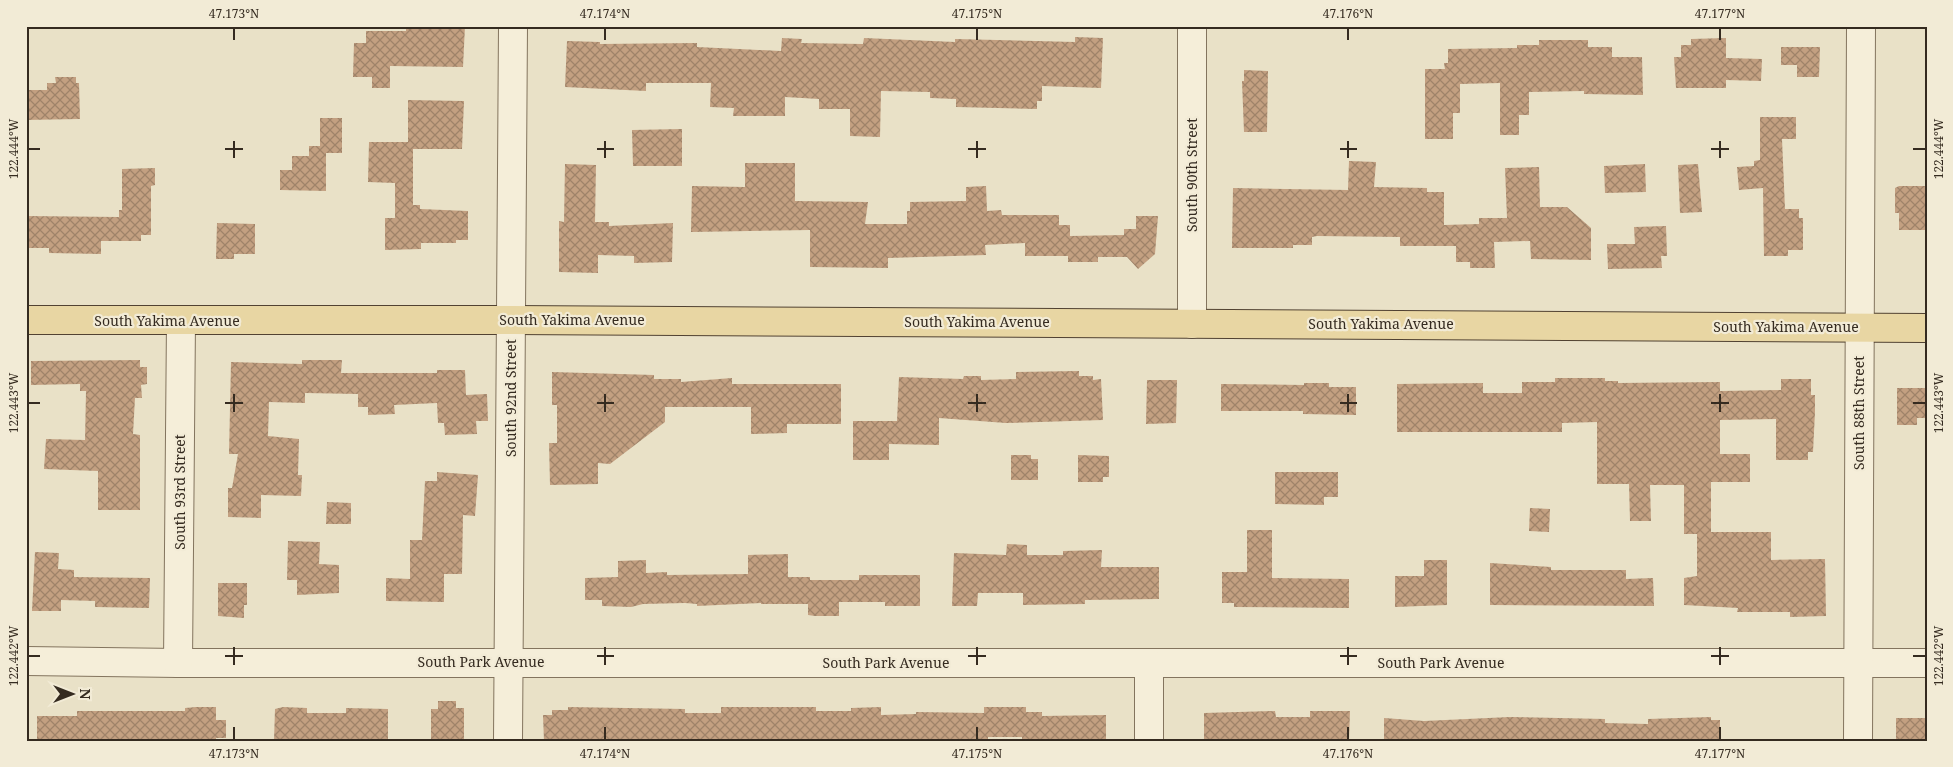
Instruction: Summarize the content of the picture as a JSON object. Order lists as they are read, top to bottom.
{
  "streets": {
    "main road": ["South Yakima Avenue"],
    "street": [
      "South 90th Street",
      "South 92nd Street",
      "South 88th Street",
      "South 93rd Street",
      "South Park Avenue"
    ]
  },
  "crossings": [
    ["South 90th Street", "South Yakima Avenue"],
    ["South Yakima Avenue", "South 92nd Street"],
    ["South Yakima Avenue", "South 88th Street"],
    ["South Yakima Avenue", "South 93rd Street"],
    ["South 92nd Street", "South Park Avenue"],
    ["South 88th Street", "South Park Avenue"],
    ["South 93rd Street", "South Park Avenue"]
  ],
  "north": "right",
  "coordinates": [
    "47.173°N",
    "47.174°N",
    "47.175°N",
    "47.176°N",
    "47.177°N",
    "122.444°W",
    "122.443°W",
    "122.442°W"
  ]
}
